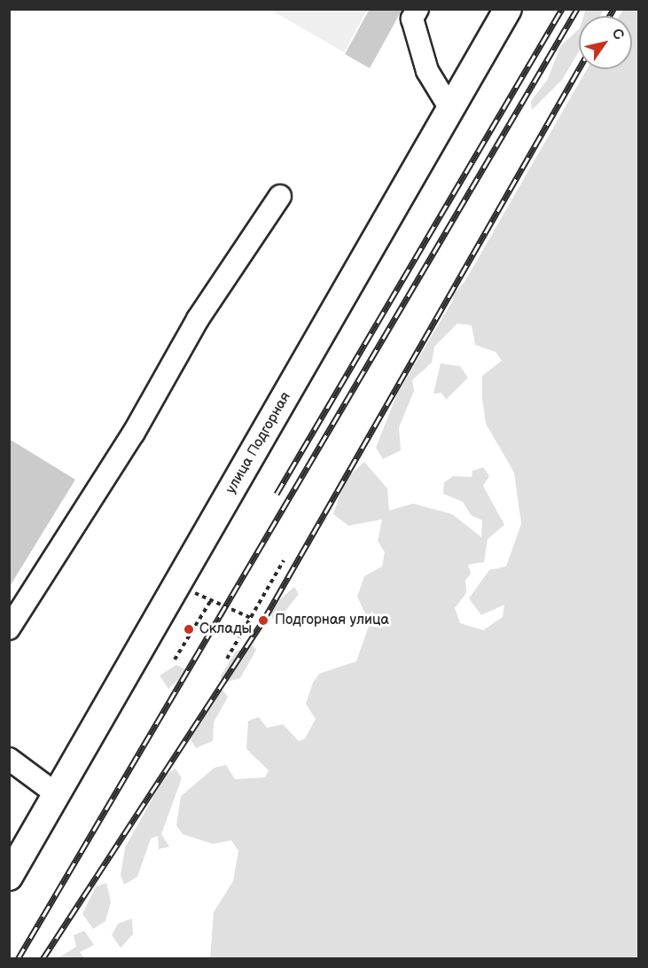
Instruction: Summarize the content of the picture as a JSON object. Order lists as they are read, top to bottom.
{
  "streets": {
    "main road": ["улица Подгорная"]
  },
  "places": ["Подгорная улица", "Склады"],
  "north": "top right"
}
